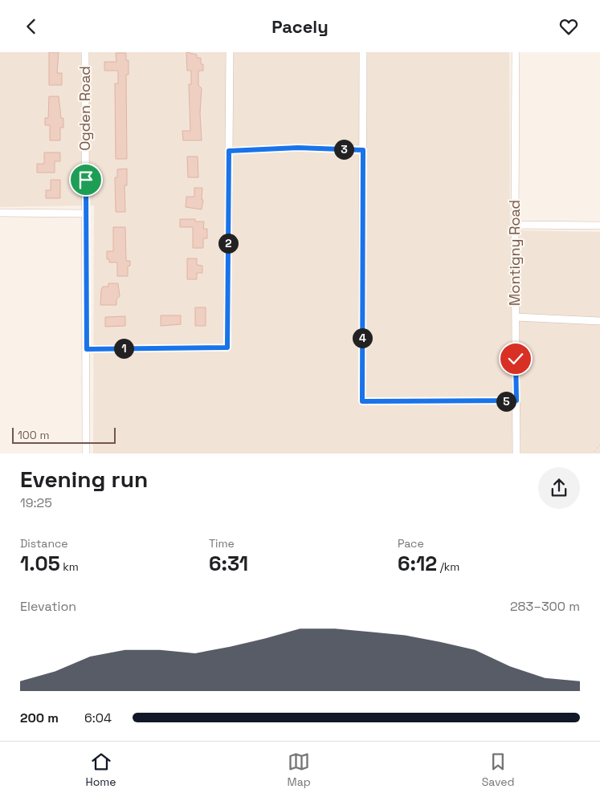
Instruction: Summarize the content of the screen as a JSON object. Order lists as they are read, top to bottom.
{
  "streets": {
    "street": ["Ogden Road", "Montigny Road"]
  },
  "scale_bar": "100 m",
  "page": {
    "header": "Pacely",
    "pins": [
      "3",
      "2",
      "4",
      "1",
      "5"
    ],
    "scale": "100 m",
    "heading": ["Evening run", "19:25"],
    "stats": [
      ["Distance", "1.05 km"],
      ["Time", "6:31"],
      ["Pace", "6:12 /km"]
    ],
    "chart": ["Elevation", "283–300 m"],
    "list": [
      {
        "name": "200 m",
        "note": "6:04"
      }
    ],
    "tabs": ["Home", "Map", "Saved"]
  }
}
